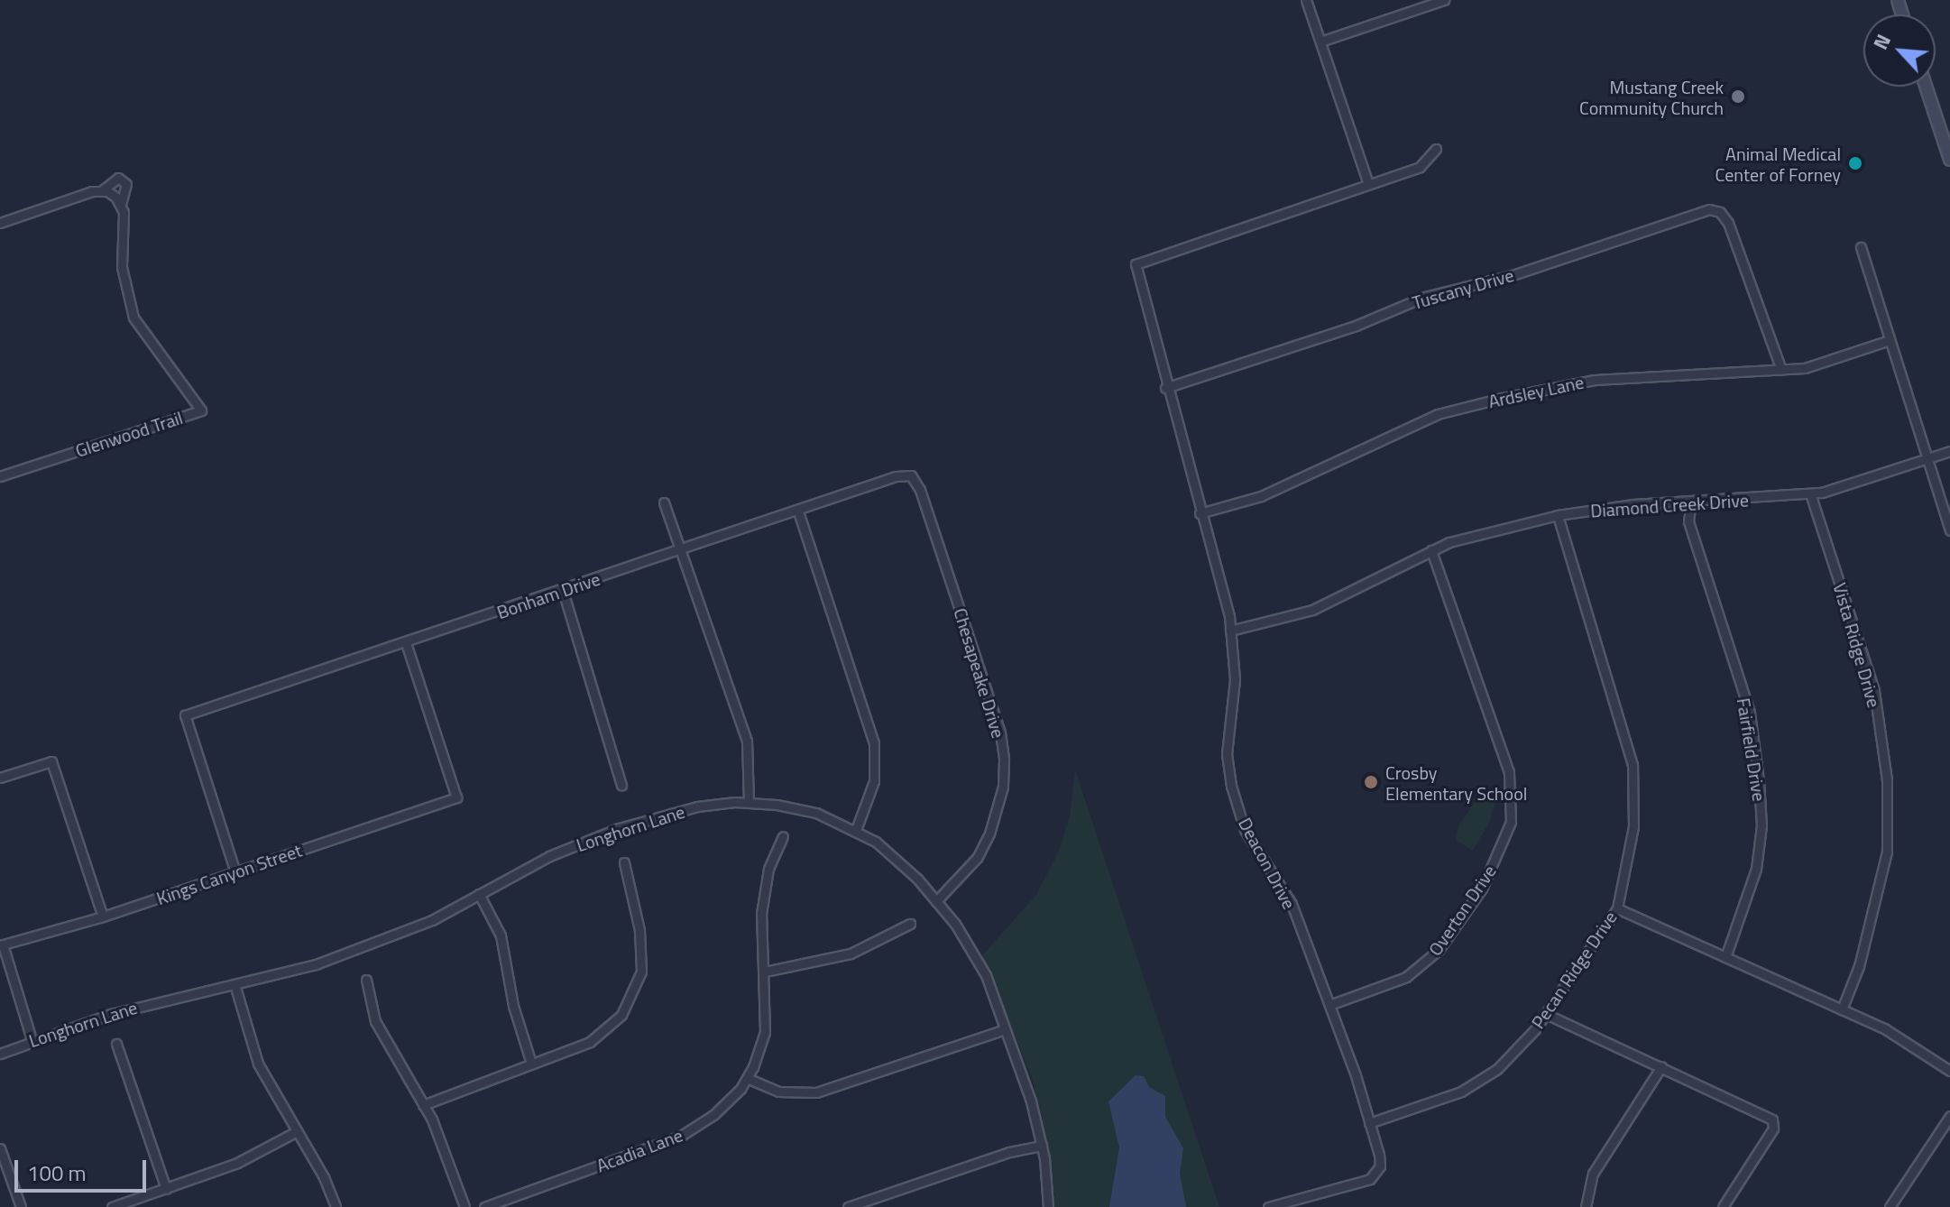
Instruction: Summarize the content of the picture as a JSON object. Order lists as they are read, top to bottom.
{
  "streets": {
    "street": [
      "Tuscany Drive",
      "Ardsley Lane",
      "Glenwood Trail",
      "Diamond Creek Drive",
      "Bonham Drive",
      "Vista Ridge Drive",
      "Chesapeake Drive",
      "Fairfield Drive",
      "Longhorn Lane",
      "Deacon Drive",
      "Kings Canyon Street",
      "Overton Drive",
      "Pecan Ridge Drive",
      "Acadia Lane"
    ]
  },
  "crossings": [
    ["Tuscany Drive", "Ardsley Lane"],
    ["Tuscany Drive", "Deacon Drive"],
    ["Ardsley Lane", "Deacon Drive"],
    ["Diamond Creek Drive", "Vista Ridge Drive"],
    ["Diamond Creek Drive", "Fairfield Drive"],
    ["Diamond Creek Drive", "Deacon Drive"],
    ["Diamond Creek Drive", "Overton Drive"],
    ["Diamond Creek Drive", "Pecan Ridge Drive"],
    ["Bonham Drive", "Chesapeake Drive"],
    ["Bonham Drive", "Kings Canyon Street"],
    ["Chesapeake Drive", "Longhorn Lane"],
    ["Deacon Drive", "Overton Drive"],
    ["Deacon Drive", "Pecan Ridge Drive"]
  ],
  "places": ["Mustang Creek Community Church", "Animal Medical Center of Forney", "Crosby Elementary School"],
  "scale_bar": "100 m",
  "north": "top left"
}
